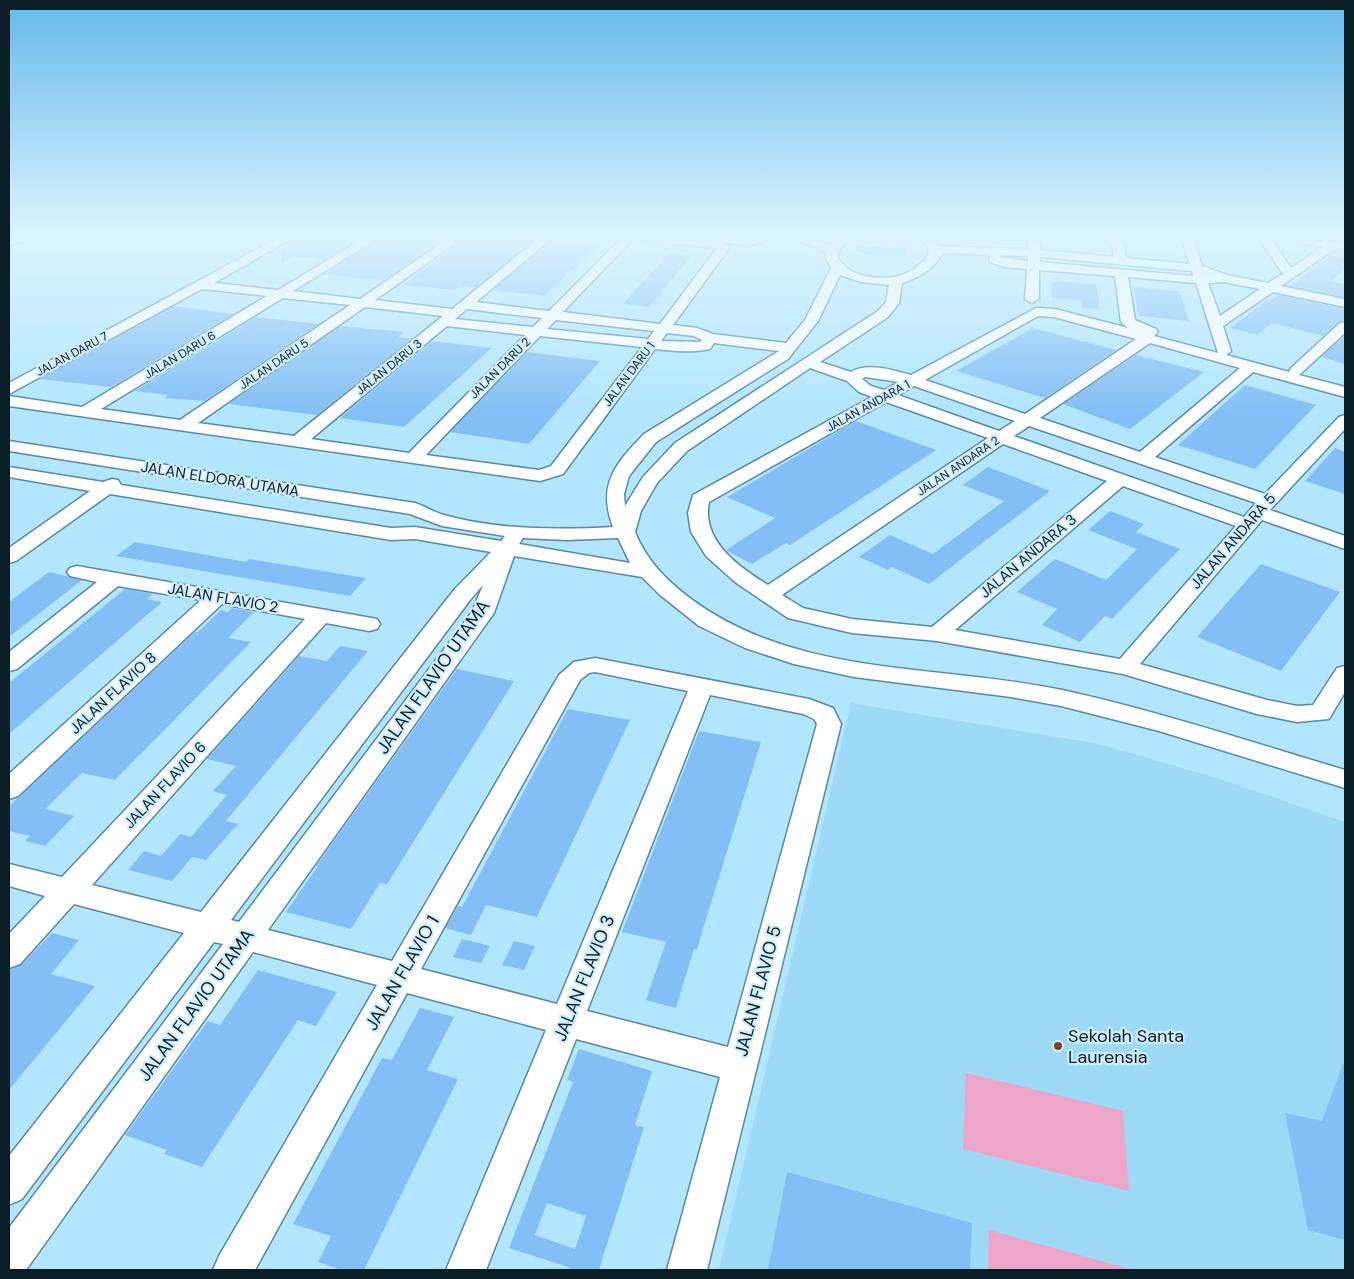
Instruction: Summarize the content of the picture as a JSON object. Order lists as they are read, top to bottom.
{
  "streets": {
    "street": [
      "JALAN DARU 7",
      "JALAN DARU 6",
      "JALAN DARU 5",
      "JALAN DARU 3",
      "JALAN DARU 2",
      "JALAN DARU 1",
      "JALAN ANDARA 1",
      "JALAN ANDARA 2",
      "JALAN ELDORA UTAMA",
      "JALAN ANDARA 5",
      "JALAN ANDARA 3",
      "JALAN FLAVIO 2",
      "JALAN FLAVIO UTAMA",
      "JALAN FLAVIO 8",
      "JALAN FLAVIO 6",
      "JALAN FLAVIO 1",
      "JALAN FLAVIO 3",
      "JALAN FLAVIO 5"
    ]
  },
  "crossings": [
    ["JALAN DARU 2", "JALAN DARU 1"],
    ["JALAN ANDARA 1", "JALAN ANDARA 2"],
    ["JALAN FLAVIO 2", "JALAN FLAVIO 8"],
    ["JALAN FLAVIO 2", "JALAN FLAVIO 6"],
    ["JALAN FLAVIO 1", "JALAN FLAVIO 3"],
    ["JALAN FLAVIO 1", "JALAN FLAVIO 5"],
    ["JALAN FLAVIO 3", "JALAN FLAVIO 5"]
  ],
  "places": ["Sekolah Santa Laurensia"]
}
